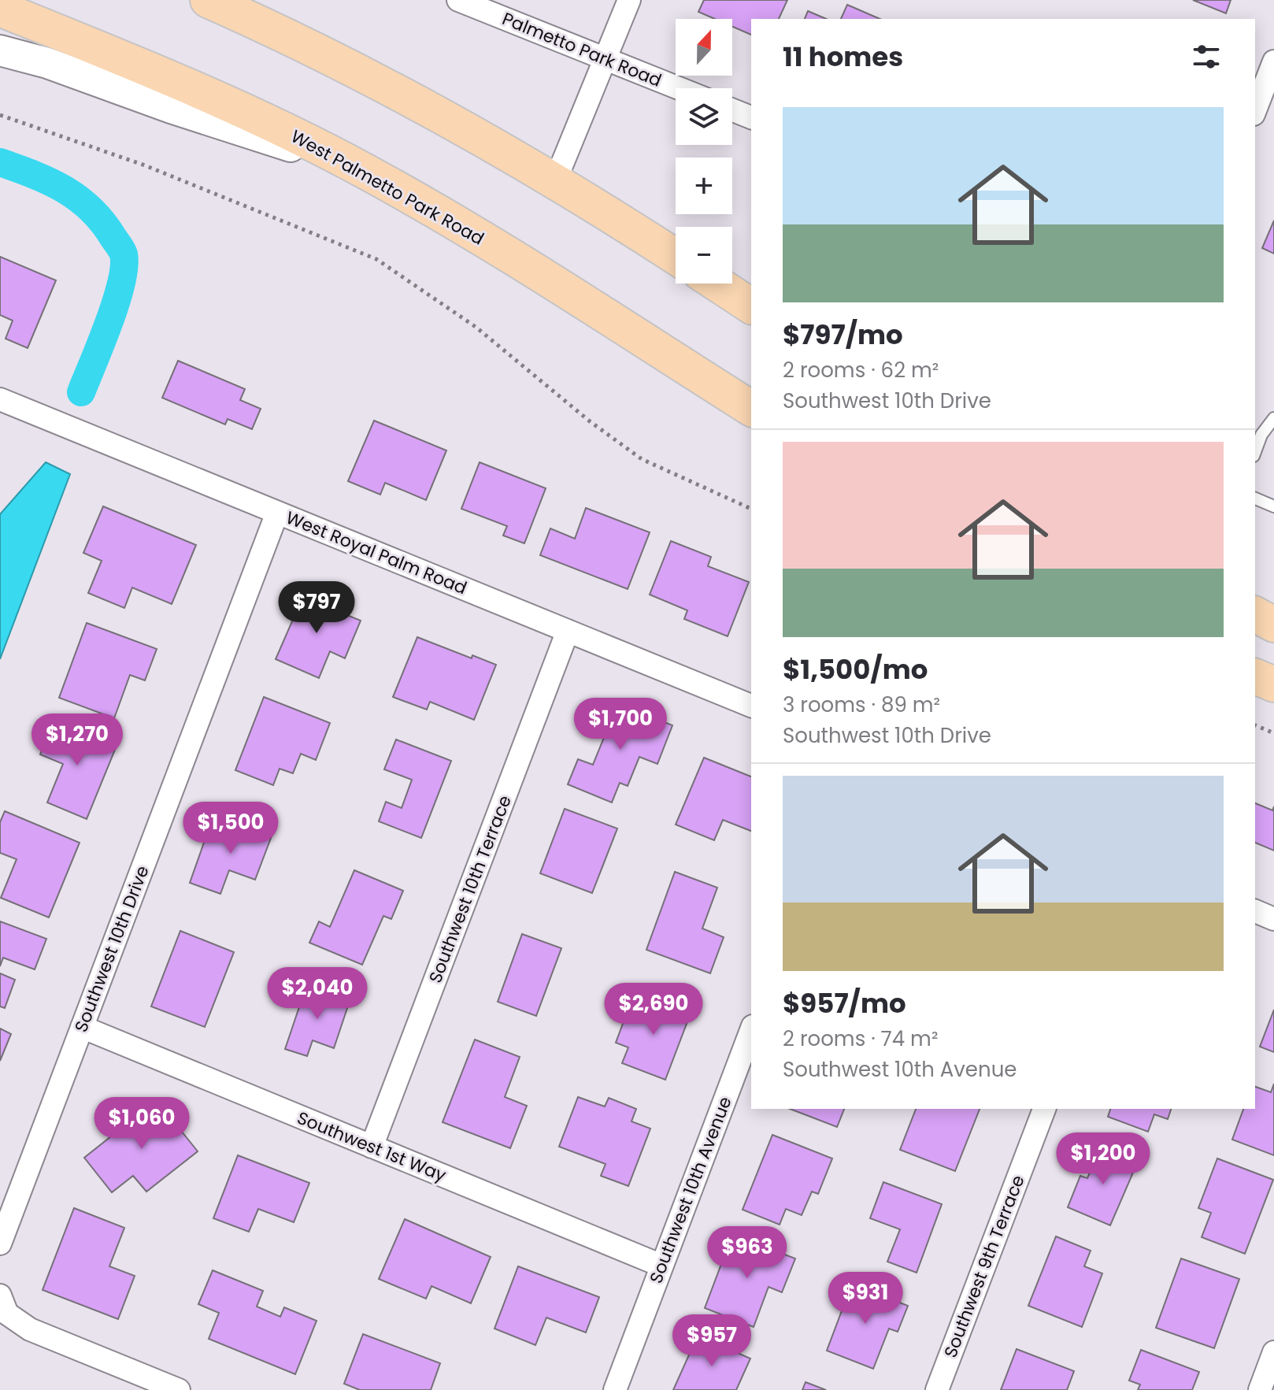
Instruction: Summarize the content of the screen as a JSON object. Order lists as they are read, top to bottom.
{
  "streets": {
    "main road": ["West Palmetto Park Road"],
    "street": [
      "Palmetto Park Road",
      "West Royal Palm Road",
      "Southwest 10th Terrace",
      "Southwest 10th Drive",
      "Southwest 1st Way",
      "Southwest 10th Avenue",
      "Southwest 9th Terrace"
    ]
  },
  "crossings": [
    ["West Royal Palm Road", "Southwest 10th Terrace"],
    ["West Royal Palm Road", "Southwest 10th Drive"],
    ["Southwest 10th Terrace", "Southwest 1st Way"],
    ["Southwest 10th Drive", "Southwest 1st Way"],
    ["Southwest 1st Way", "Southwest 10th Avenue"]
  ],
  "north": "top",
  "page": {
    "map_buttons": ["+", "−"],
    "heading": "11 homes",
    "list": [
      {
        "name": "$797/mo",
        "note": "2 rooms · 62 m² · Southwest 10th Drive"
      },
      {
        "name": "$1,500/mo",
        "note": "3 rooms · 89 m² · Southwest 10th Drive"
      },
      {
        "name": "$957/mo",
        "note": "2 rooms · 74 m² · Southwest 10th Avenue"
      }
    ],
    "price": [
      "$797",
      "$1,700",
      "$1,270",
      "$1,500",
      "$2,040",
      "$2,690",
      "$1,060",
      "$1,200",
      "$963",
      "$931",
      "$957"
    ]
  }
}
